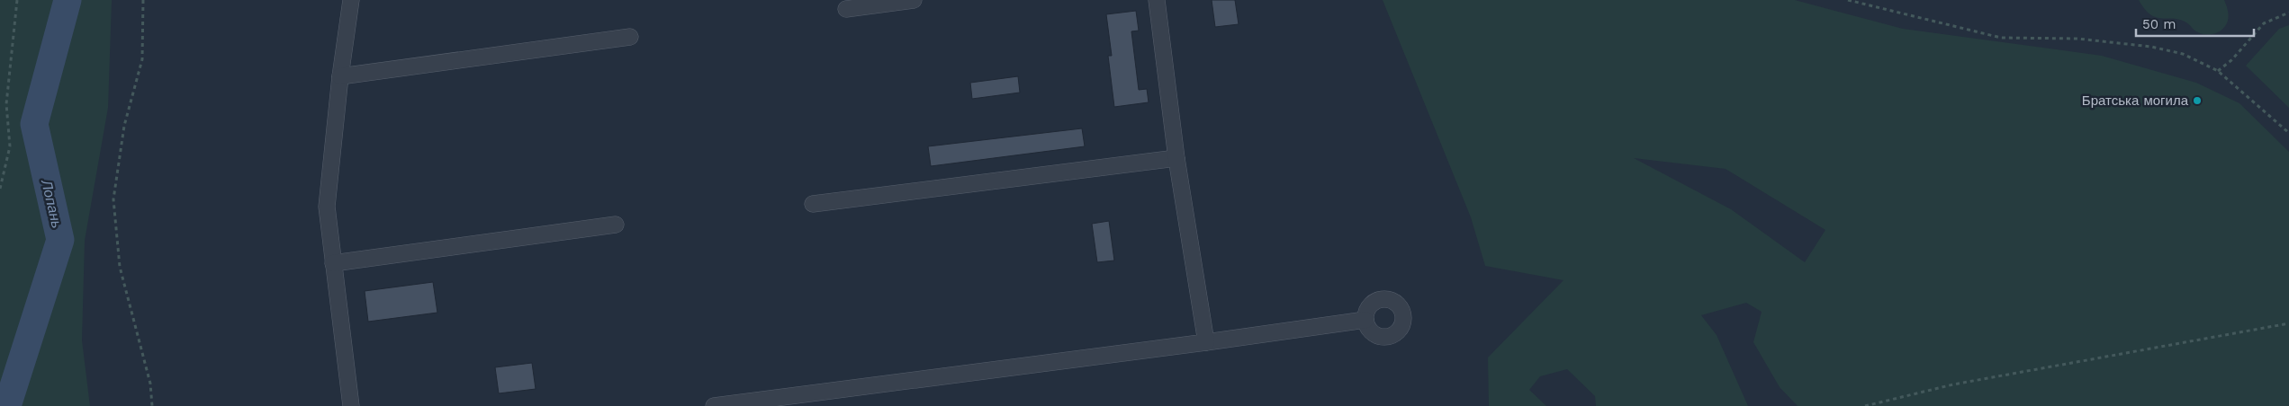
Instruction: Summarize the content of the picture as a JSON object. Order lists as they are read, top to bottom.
{
  "water": ["Лопань"],
  "places": ["Братська могила"],
  "scale_bar": "50 m"
}
